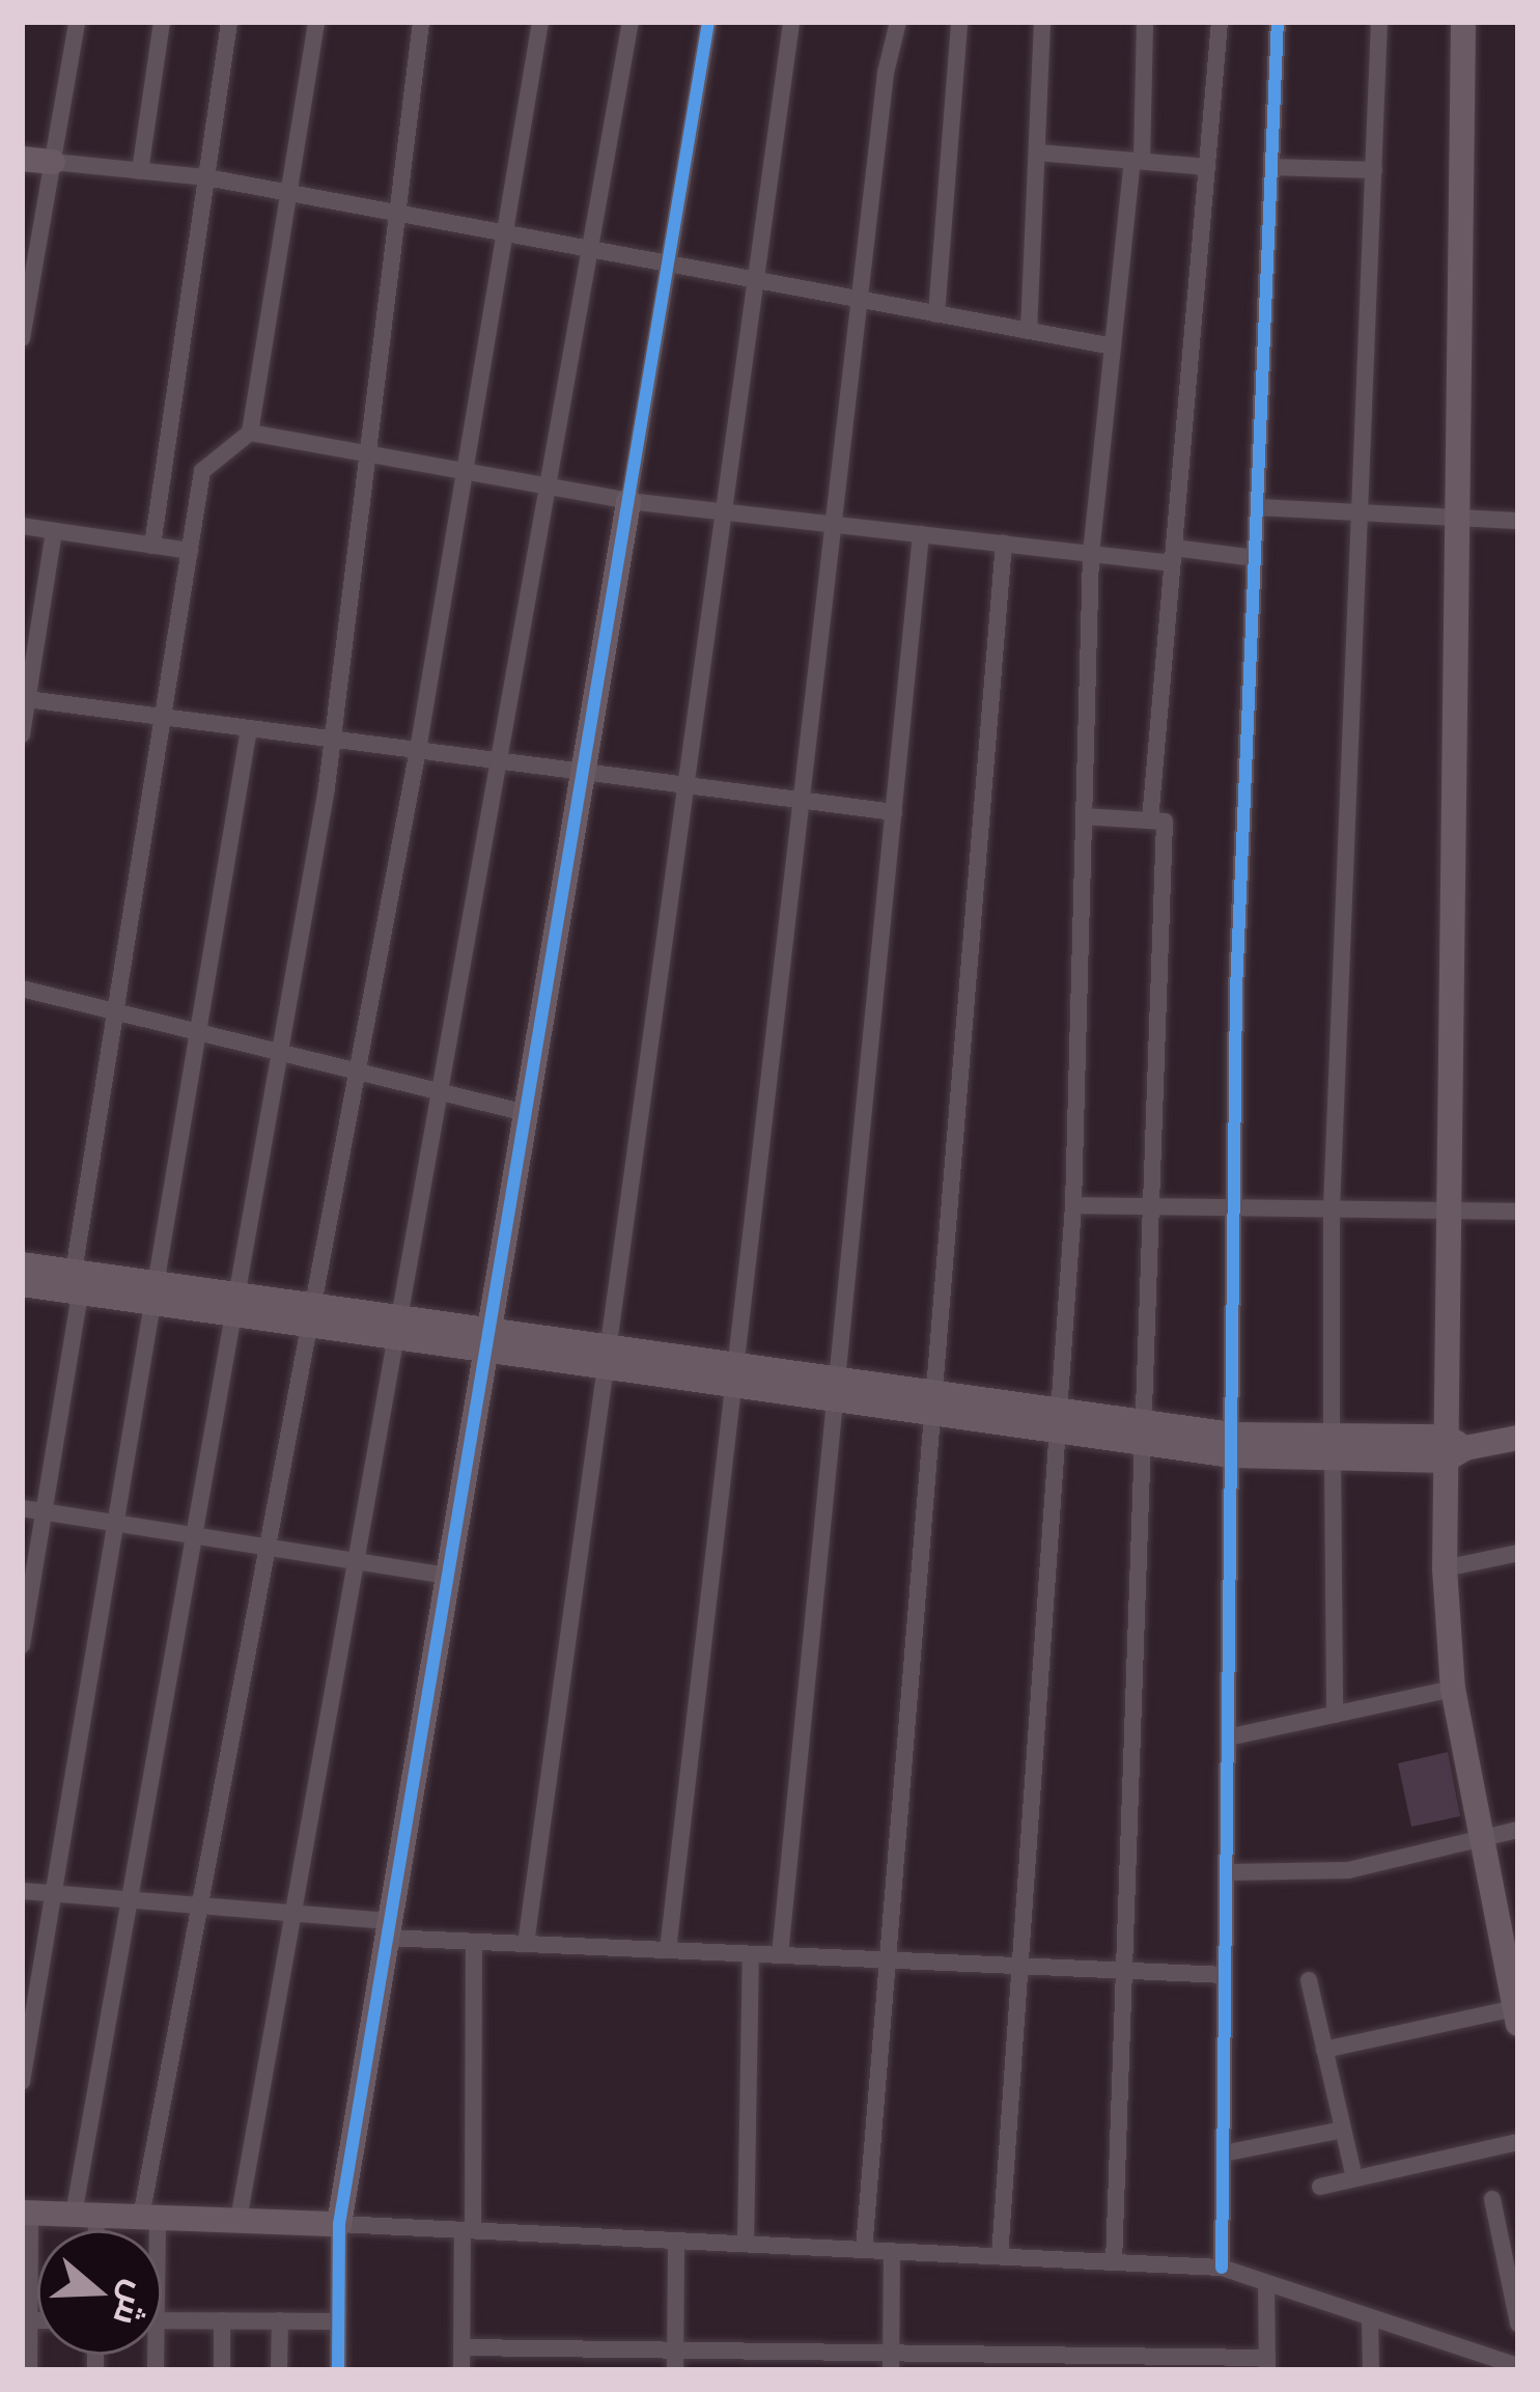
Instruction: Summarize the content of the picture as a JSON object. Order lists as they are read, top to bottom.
{
  "north": "right"
}
